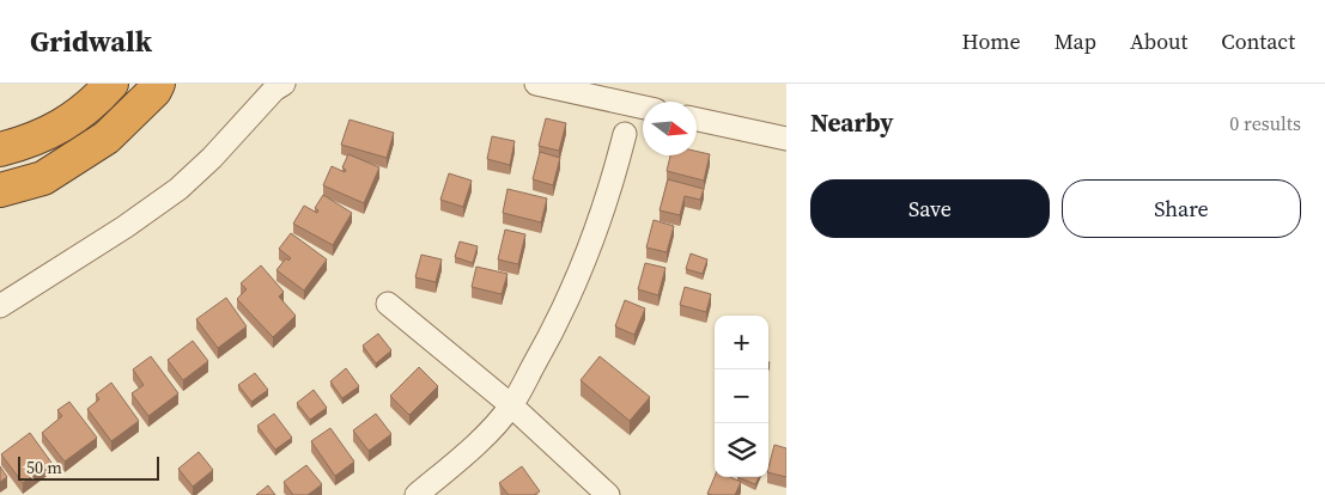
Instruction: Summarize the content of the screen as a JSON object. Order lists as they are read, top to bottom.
{
  "scale_bar": "50 m",
  "north": "right",
  "page": {
    "header": "Gridwalk",
    "nav": [
      "Home",
      "Map",
      "About",
      "Contact"
    ],
    "heading": ["Nearby", "0 results"],
    "buttons": ["Save", "Share"],
    "map_buttons": ["+", "−"],
    "scale": "50 m"
  }
}
